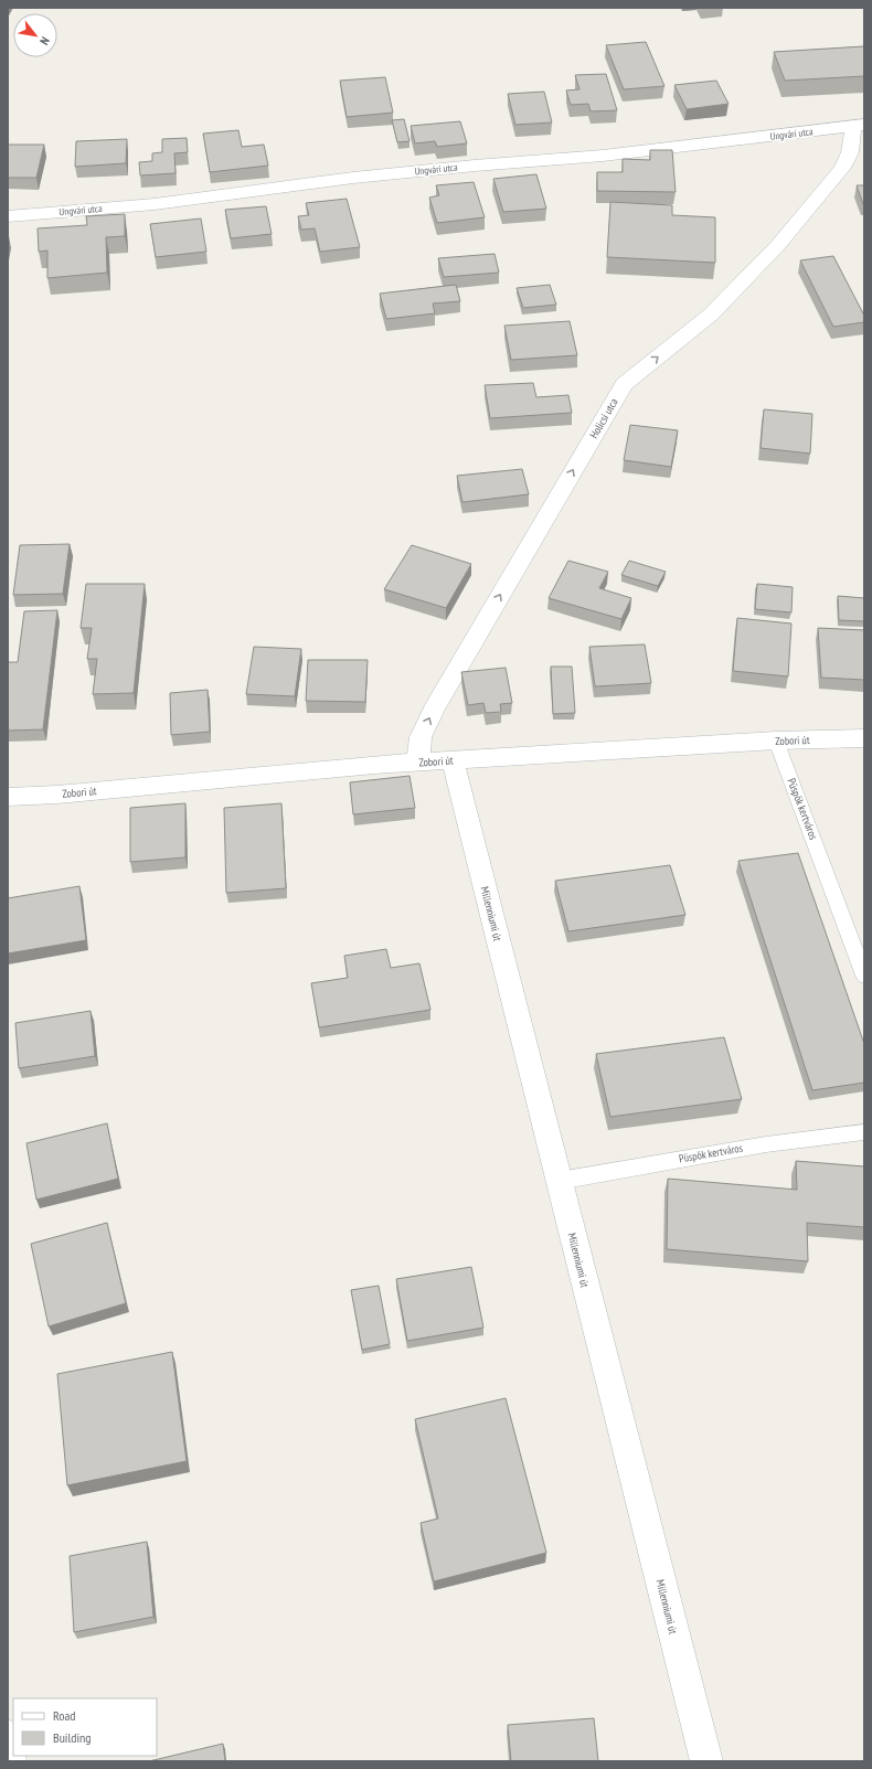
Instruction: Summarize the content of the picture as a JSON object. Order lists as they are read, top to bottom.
{
  "streets": {
    "street": [
      "Ungvári utca",
      "Holicsi utca",
      "Zobori út",
      "Millenniumi út"
    ],
    "lane": ["Püspök kertváros"]
  },
  "crossings": [
    ["Ungvári utca", "Holicsi utca"],
    ["Holicsi utca", "Zobori út"],
    ["Zobori út", "Püspök kertváros"],
    ["Zobori út", "Millenniumi út"],
    ["Püspök kertváros", "Millenniumi út"]
  ],
  "one_way": ["Holicsi utca"],
  "legend": ["Road", "Building"],
  "north": "bottom right"
}
